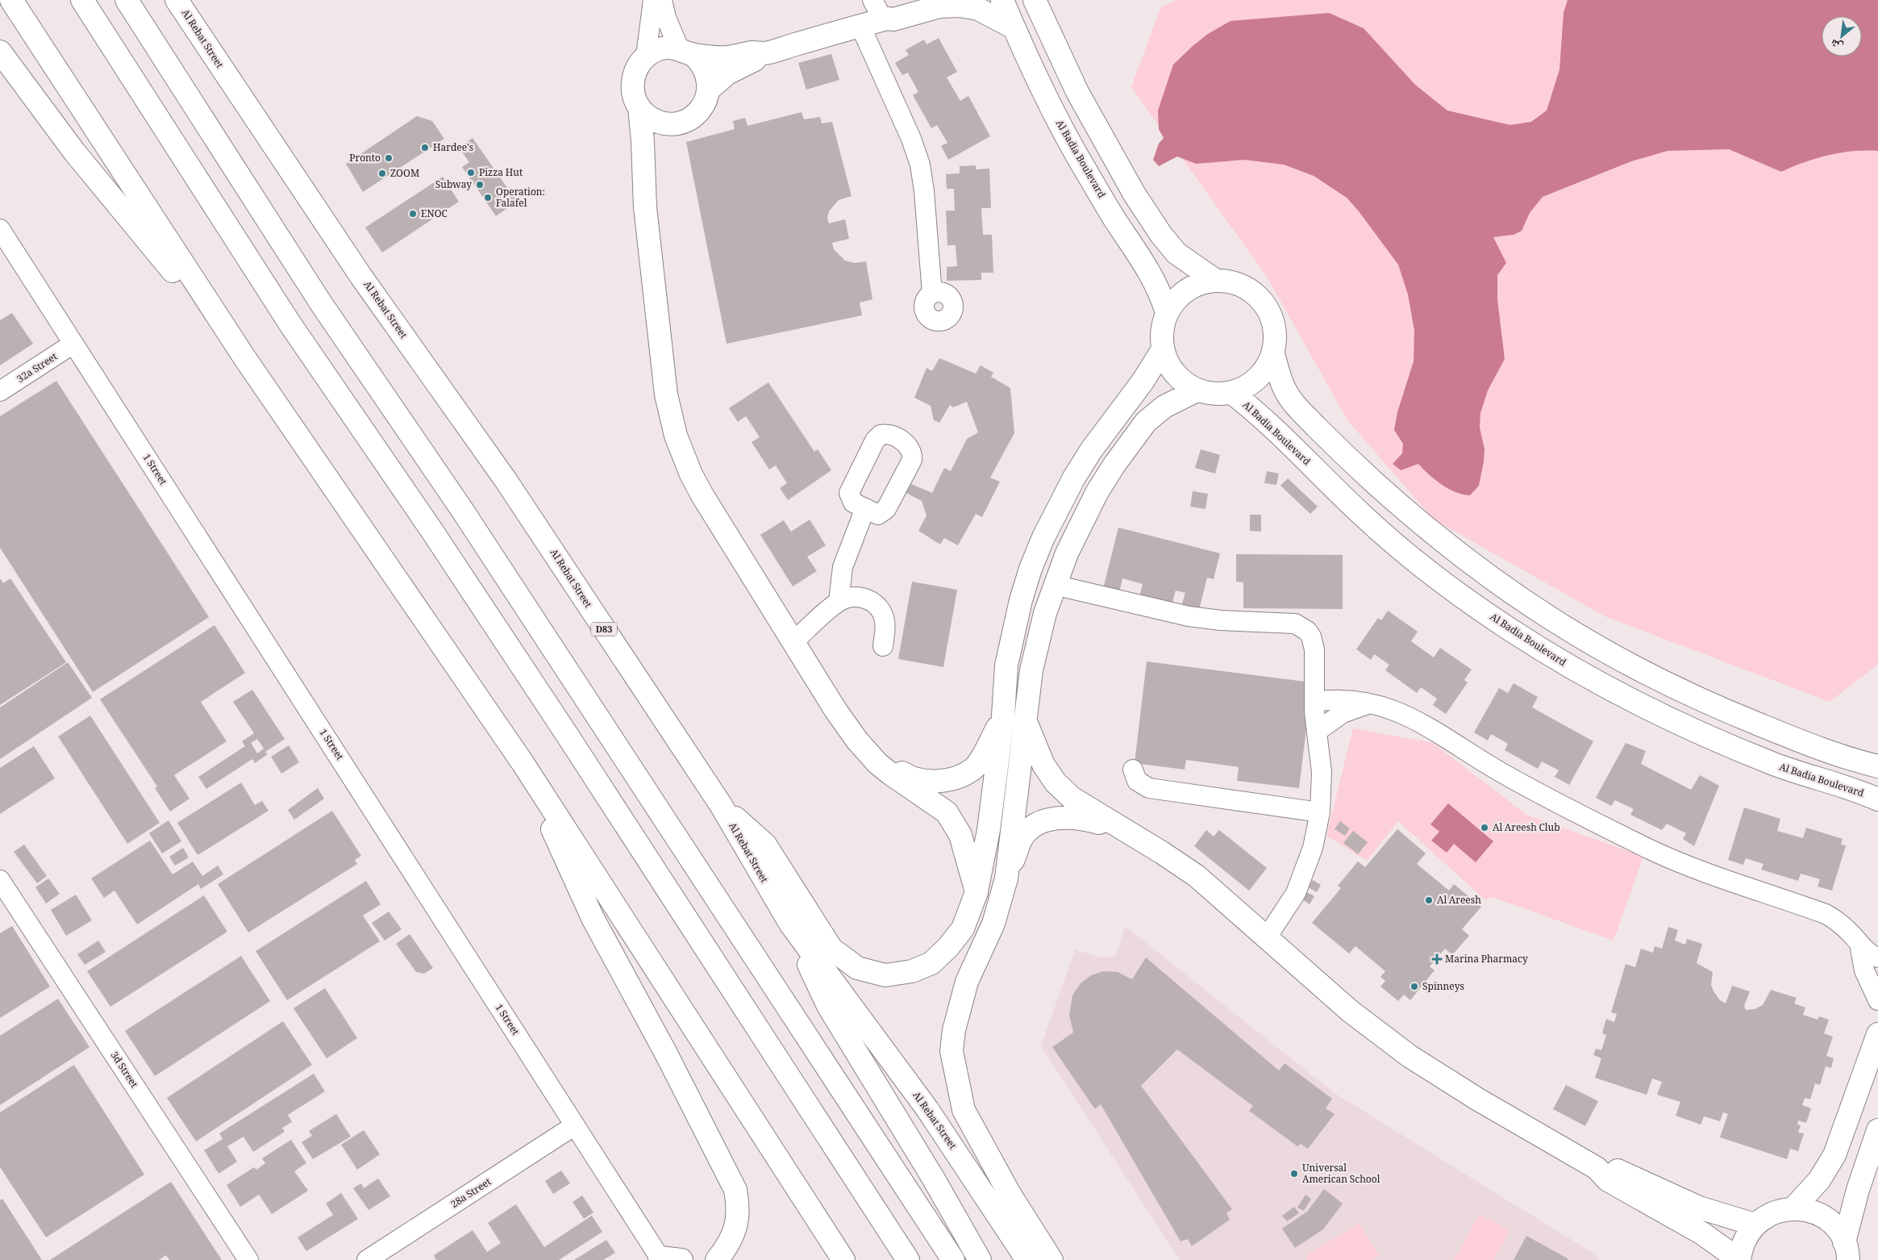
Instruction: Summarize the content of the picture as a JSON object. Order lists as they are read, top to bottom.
{
  "streets": {
    "main road": ["Al Rebat Street", "Al Badia Boulevard", "D83"],
    "street": [
      "32a Street",
      "1 Street",
      "3d Street",
      "28a Street"
    ]
  },
  "crossings": [
    ["32a Street", "1 Street"],
    ["1 Street", "28a Street"]
  ],
  "places": {
    "other": [
      "Hardee's",
      "Pronto",
      "Pizza Hut",
      "ZOOM",
      "Subway",
      "Operation: Falafel",
      "ENOC",
      "Al Areesh Club",
      "Al Areesh",
      "Spinneys",
      "Universal American School"
    ],
    "health": ["Marina Pharmacy"]
  },
  "north": "bottom left"
}
